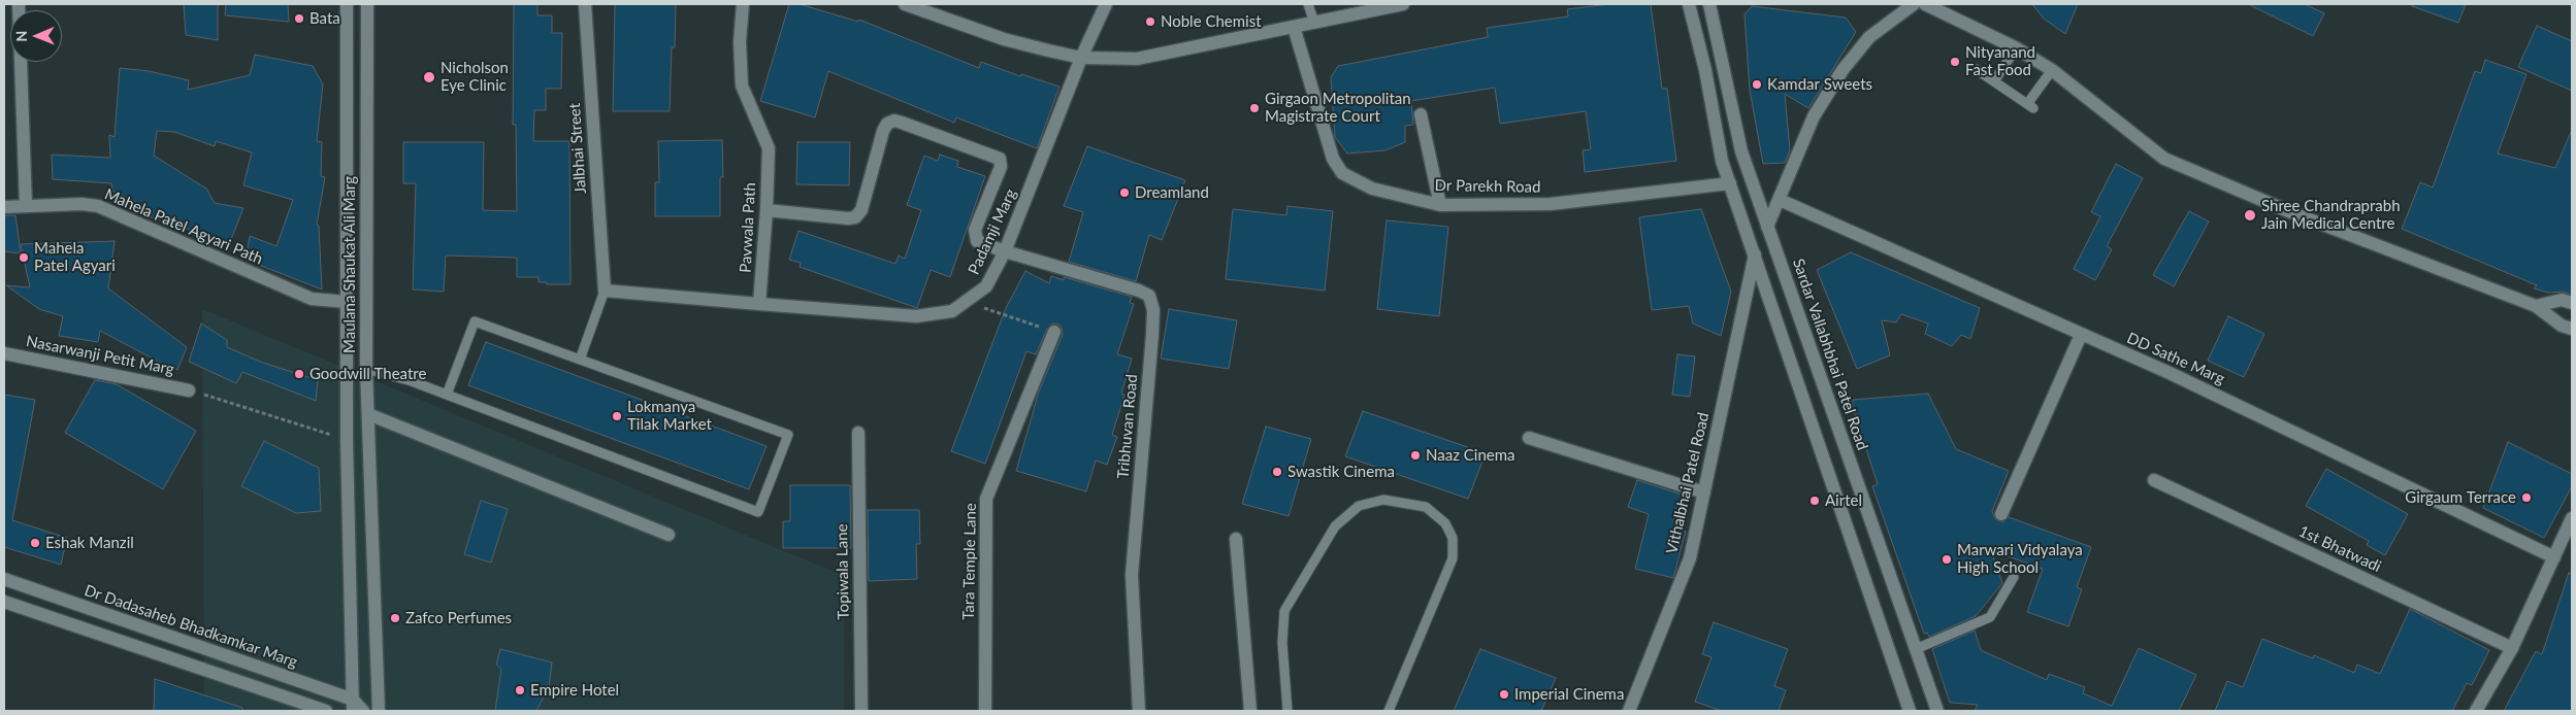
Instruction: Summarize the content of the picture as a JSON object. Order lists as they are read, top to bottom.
{
  "streets": {
    "street": [
      "Jalbhai Street",
      "Dr Parekh Road",
      "Mahela Patel Agyari Path",
      "Pavwala Path",
      "Padamji Marg",
      "Maulana Shaukat Ali Marg",
      "Sardar Vallabhbhai Patel Road",
      "Nasarwanji Petit Marg",
      "DD Sathe Marg",
      "Tribhuvan Road",
      "Vithalbhai Patel Road",
      "1st Bhatwadi",
      "Tara Temple Lane",
      "Topiwala Lane",
      "Dr Dadasaheb Bhadkamkar Marg"
    ]
  },
  "crossings": [
    ["Mahela Patel Agyari Path", "Maulana Shaukat Ali Marg"],
    ["Pavwala Path", "Padamji Marg"],
    ["Pavwala Path", "Tribhuvan Road"],
    ["Padamji Marg", "Tribhuvan Road"],
    ["Maulana Shaukat Ali Marg", "Dr Dadasaheb Bhadkamkar Marg"]
  ],
  "places": [
    "Bata",
    "Noble Chemist",
    "Nityanand Fast Food",
    "Nicholson Eye Clinic",
    "Kamdar Sweets",
    "Girgaon Metropolitan Magistrate Court",
    "Dreamland",
    "Shree Chandraprabh Jain Medical Centre",
    "Mahela Patel Agyari",
    "Goodwill Theatre",
    "Lokmanya Tilak Market",
    "Naaz Cinema",
    "Swastik Cinema",
    "Girgaum Terrace",
    "Airtel",
    "Eshak Manzil",
    "Marwari Vidyalaya High School",
    "Zafco Perfumes",
    "Empire Hotel",
    "Imperial Cinema"
  ],
  "north": "left"
}
